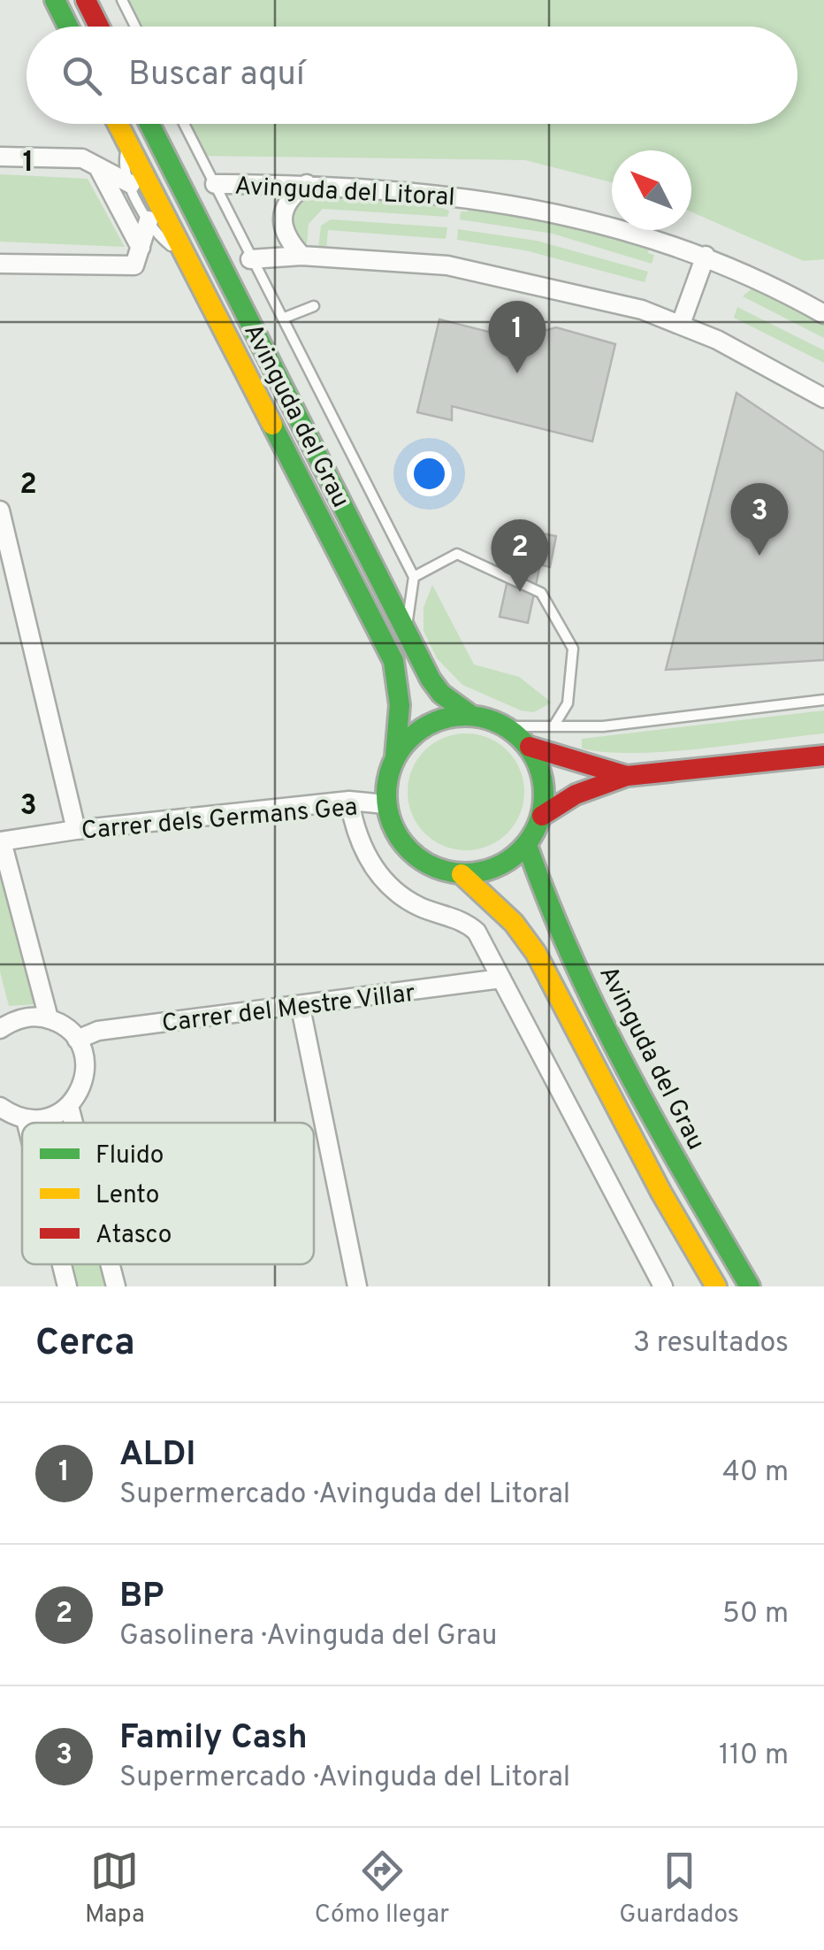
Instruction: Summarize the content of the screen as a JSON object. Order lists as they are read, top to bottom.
{
  "streets": {
    "main road": ["Avinguda del Grau"],
    "street": ["Avinguda del Litoral", "Carrer dels Germans Gea", "Carrer del Mestre Villar"]
  },
  "crossings": [
    ["Avinguda del Grau", "Carrer dels Germans Gea"]
  ],
  "legend": ["Fluido", "Lento", "Atasco"],
  "north": "top left",
  "page": {
    "search": "Buscar aquí",
    "pins": ["1", "3", "2"],
    "heading": ["Cerca", "3 resultados"],
    "list": [
      {
        "mark": "1",
        "name": "ALDI",
        "note": "Supermercado · Avinguda del Litoral",
        "value": "40 m"
      },
      {
        "mark": "2",
        "name": "BP",
        "note": "Gasolinera · Avinguda del Grau",
        "value": "50 m"
      },
      {
        "mark": "3",
        "name": "Family Cash",
        "note": "Supermercado · Avinguda del Litoral",
        "value": "110 m"
      }
    ],
    "nav": ["Mapa", "Cómo llegar", "Guardados"]
  },
  "grid": {
    "rows": ["1", "2", "3"]
  }
}
